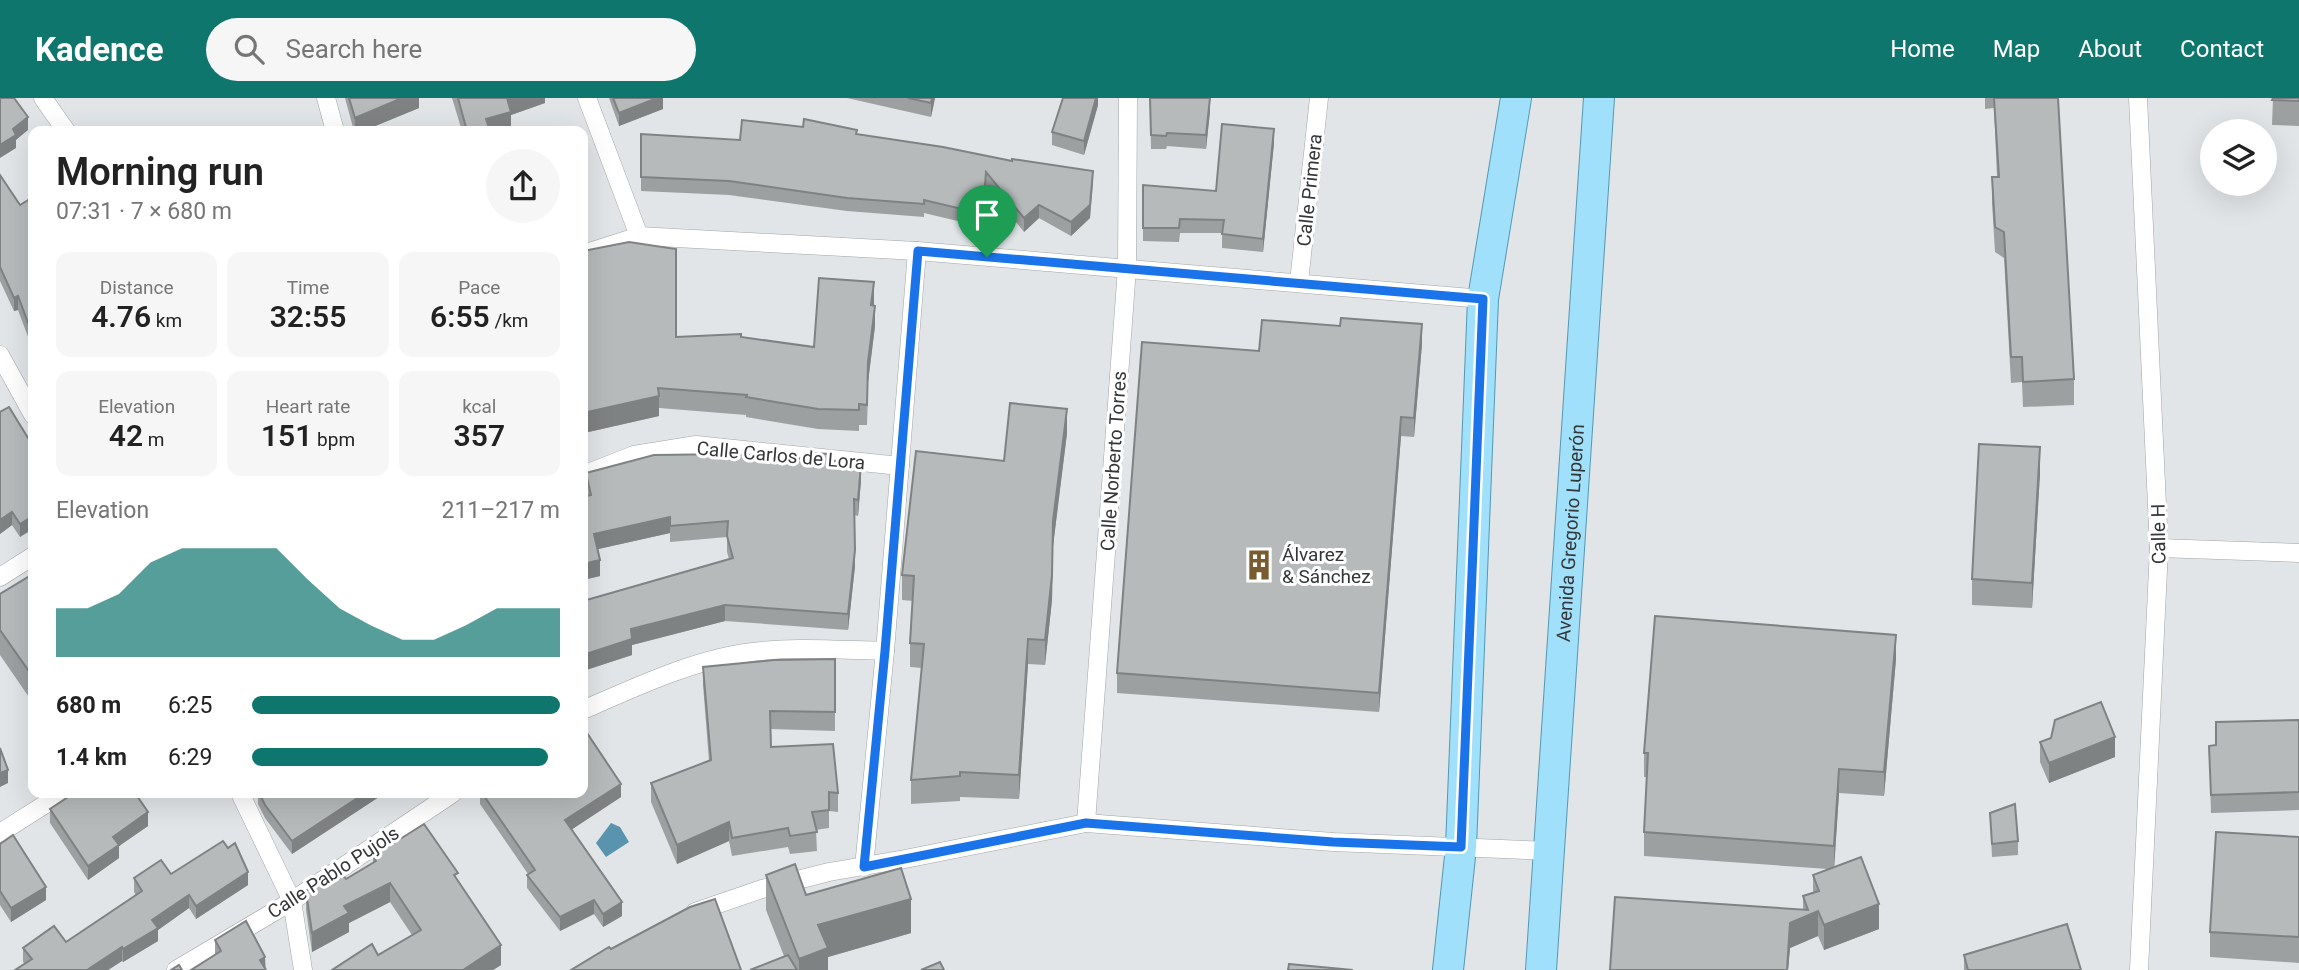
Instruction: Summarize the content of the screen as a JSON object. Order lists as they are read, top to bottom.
{
  "streets": {
    "main road": ["Avenida Gregorio Luperón"],
    "street": [
      "Calle Primera",
      "Calle Carlos de Lora",
      "Calle Norberto Torres",
      "Calle H",
      "Calle Pablo Pujols"
    ]
  },
  "places": {
    "building": ["Álvarez & Sánchez"]
  },
  "page": {
    "header": "Kadence",
    "search": "Search here",
    "nav": [
      "Home",
      "Map",
      "About",
      "Contact"
    ],
    "heading": ["Morning run", "07:31 · 7 × 680 m"],
    "stats": [
      ["Distance", "4.76 km"],
      ["Time", "32:55"],
      ["Pace", "6:55 /km"],
      ["Elevation", "42 m"],
      ["Heart rate", "151 bpm"],
      ["kcal", "357"]
    ],
    "chart": ["Elevation", "211–217 m"],
    "list": [
      {
        "name": "680 m",
        "note": "6:25"
      },
      {
        "name": "1.4 km",
        "note": "6:29"
      }
    ]
  }
}
